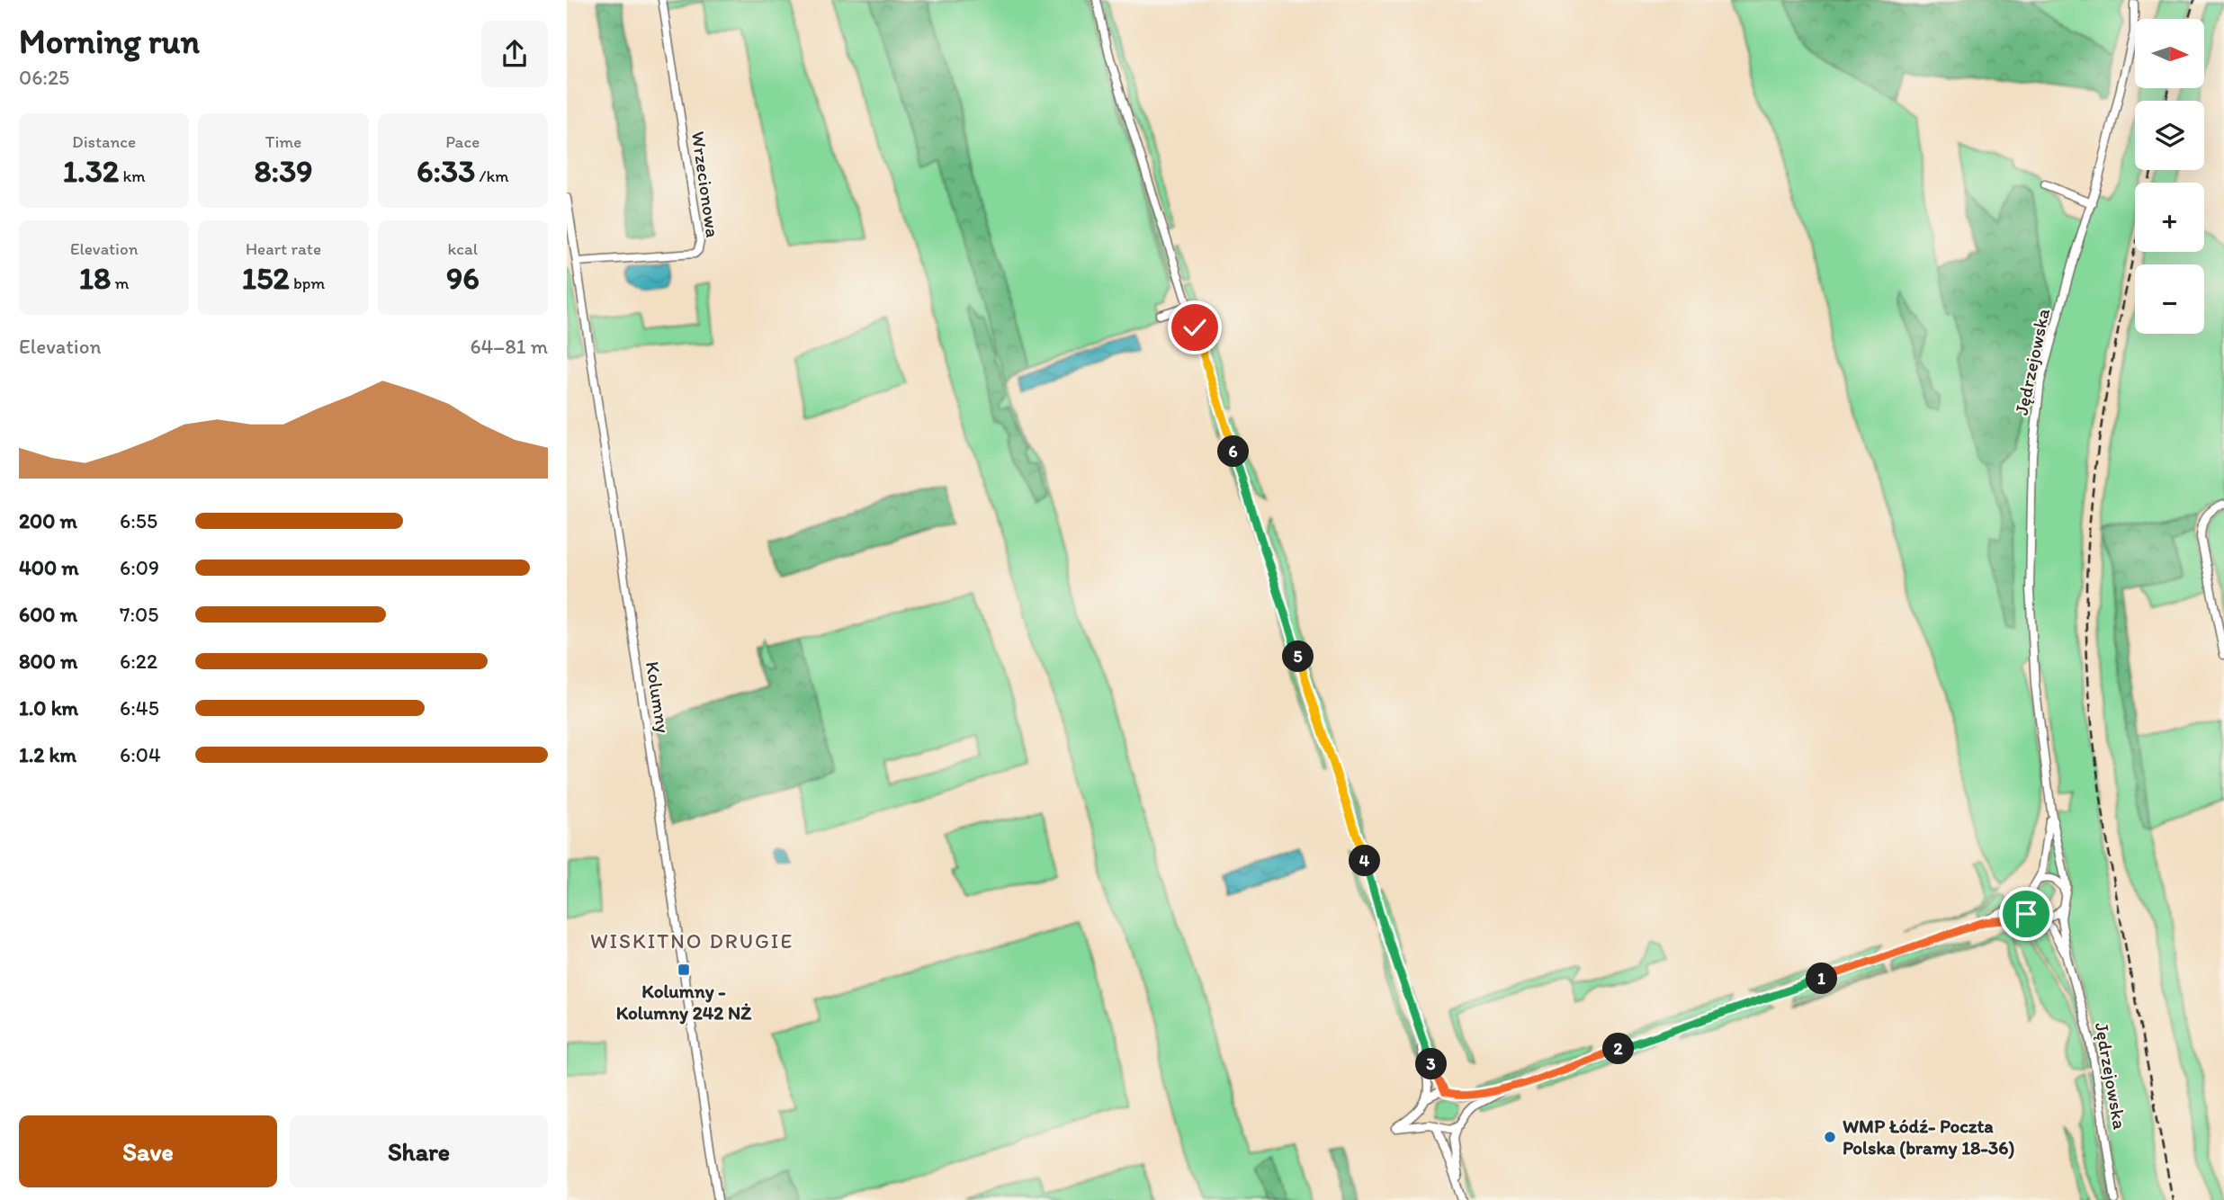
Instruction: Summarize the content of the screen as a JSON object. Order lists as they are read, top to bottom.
{
  "streets": {
    "street": ["Wrzecionowa", "Jędrzejowska", "Kolumny"]
  },
  "crossings": [
    ["Wrzecionowa", "Kolumny"]
  ],
  "districts": ["WISKITNO DRUGIE"],
  "places": {
    "transit": ["Kolumny - Kolumny 242 NŻ"],
    "other": ["WMP Łódź- Poczta Polska (bramy 18-36)"]
  },
  "north": "right",
  "page": {
    "heading": ["Morning run", "06:25"],
    "map_buttons": ["+", "−"],
    "stats": [
      ["Distance", "1.32 km"],
      ["Time", "8:39"],
      ["Pace", "6:33 /km"],
      ["Elevation", "18 m"],
      ["Heart rate", "152 bpm"],
      ["kcal", "96"]
    ],
    "chart": ["Elevation", "64–81 m"],
    "pins": [
      "6",
      "5",
      "4",
      "1",
      "2",
      "3"
    ],
    "list": [
      {
        "name": "200 m",
        "note": "6:55"
      },
      {
        "name": "400 m",
        "note": "6:09"
      },
      {
        "name": "600 m",
        "note": "7:05"
      },
      {
        "name": "800 m",
        "note": "6:22"
      },
      {
        "name": "1.0 km",
        "note": "6:45"
      },
      {
        "name": "1.2 km",
        "note": "6:04"
      }
    ],
    "buttons": ["Save", "Share"]
  }
}
